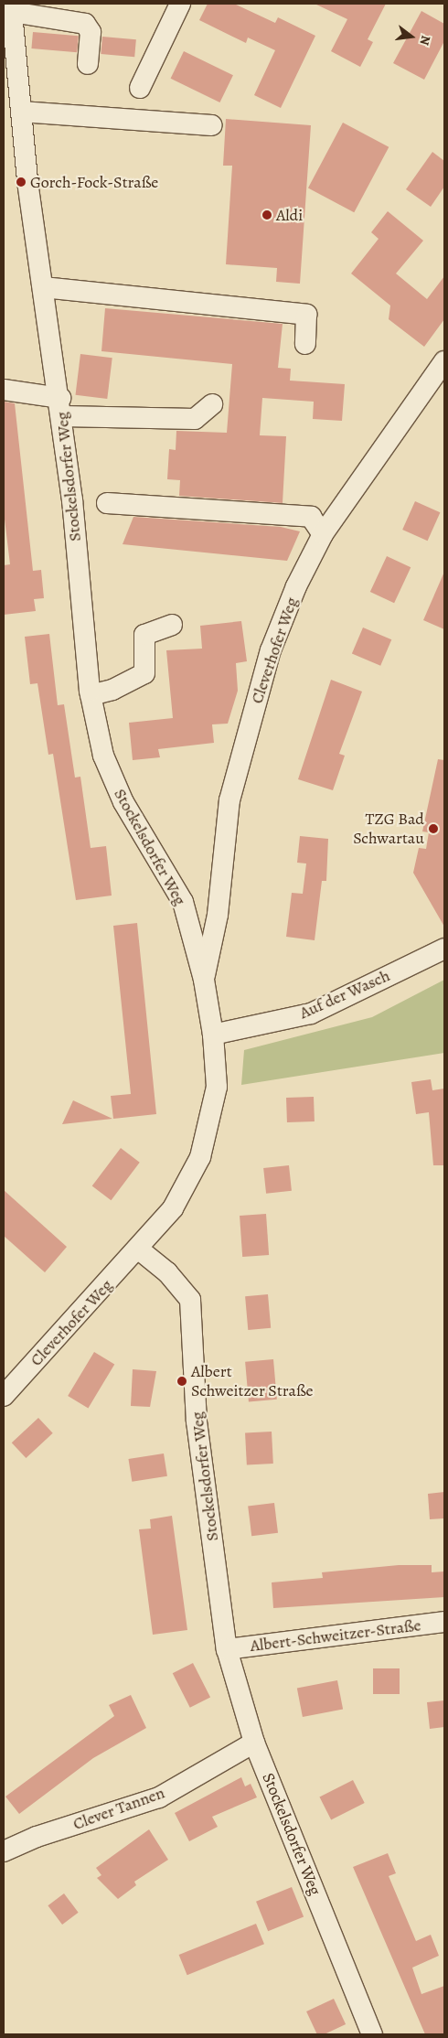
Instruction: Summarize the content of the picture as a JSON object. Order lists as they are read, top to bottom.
{
  "streets": {
    "street": [
      "Stockelsdorfer Weg",
      "Cleverhofer Weg",
      "Auf der Wasch",
      "Albert-Schweitzer-Straße",
      "Clever Tannen"
    ]
  },
  "crossings": [
    ["Stockelsdorfer Weg", "Cleverhofer Weg"],
    ["Stockelsdorfer Weg", "Auf der Wasch"],
    ["Stockelsdorfer Weg", "Albert-Schweitzer-Straße"],
    ["Stockelsdorfer Weg", "Clever Tannen"]
  ],
  "places": [
    "Gorch-Fock-Straße",
    "Aldi",
    "TZG Bad Schwartau",
    "Albert Schweitzer Straße"
  ],
  "north": "right"
}
